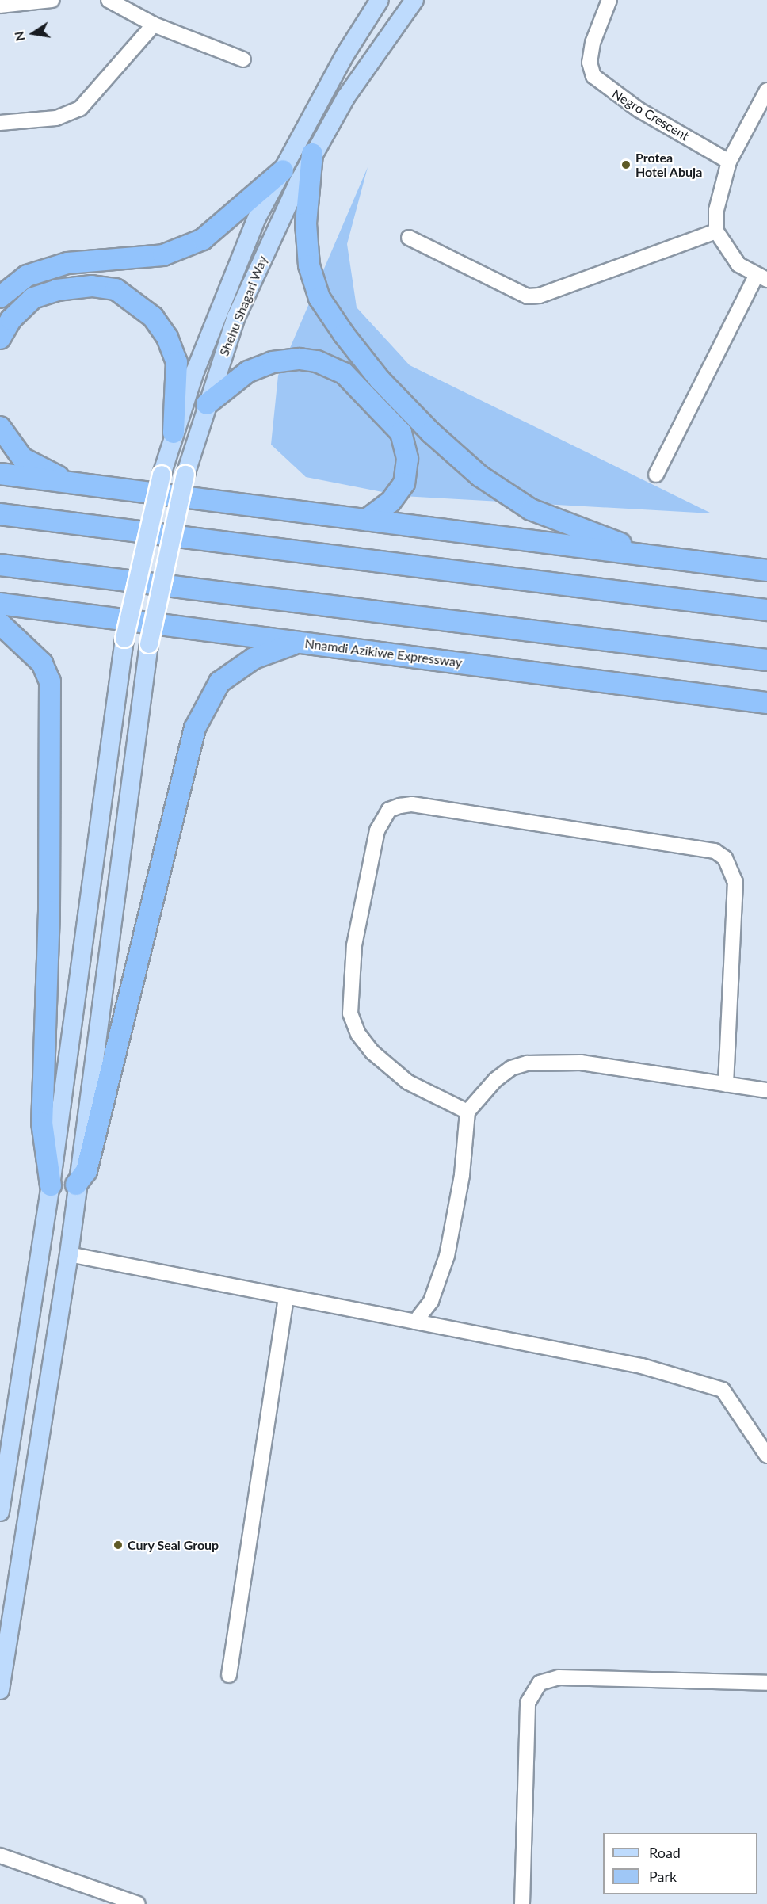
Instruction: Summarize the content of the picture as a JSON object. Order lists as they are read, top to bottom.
{
  "streets": {
    "highway": ["Nnamdi Azikiwe Expressway"],
    "main road": ["Shehu Shagari Way"],
    "street": ["Negro Crescent"]
  },
  "places": ["Protea Hotel Abuja", "Cury Seal Group"],
  "legend": ["Road", "Park"],
  "north": "left"
}
